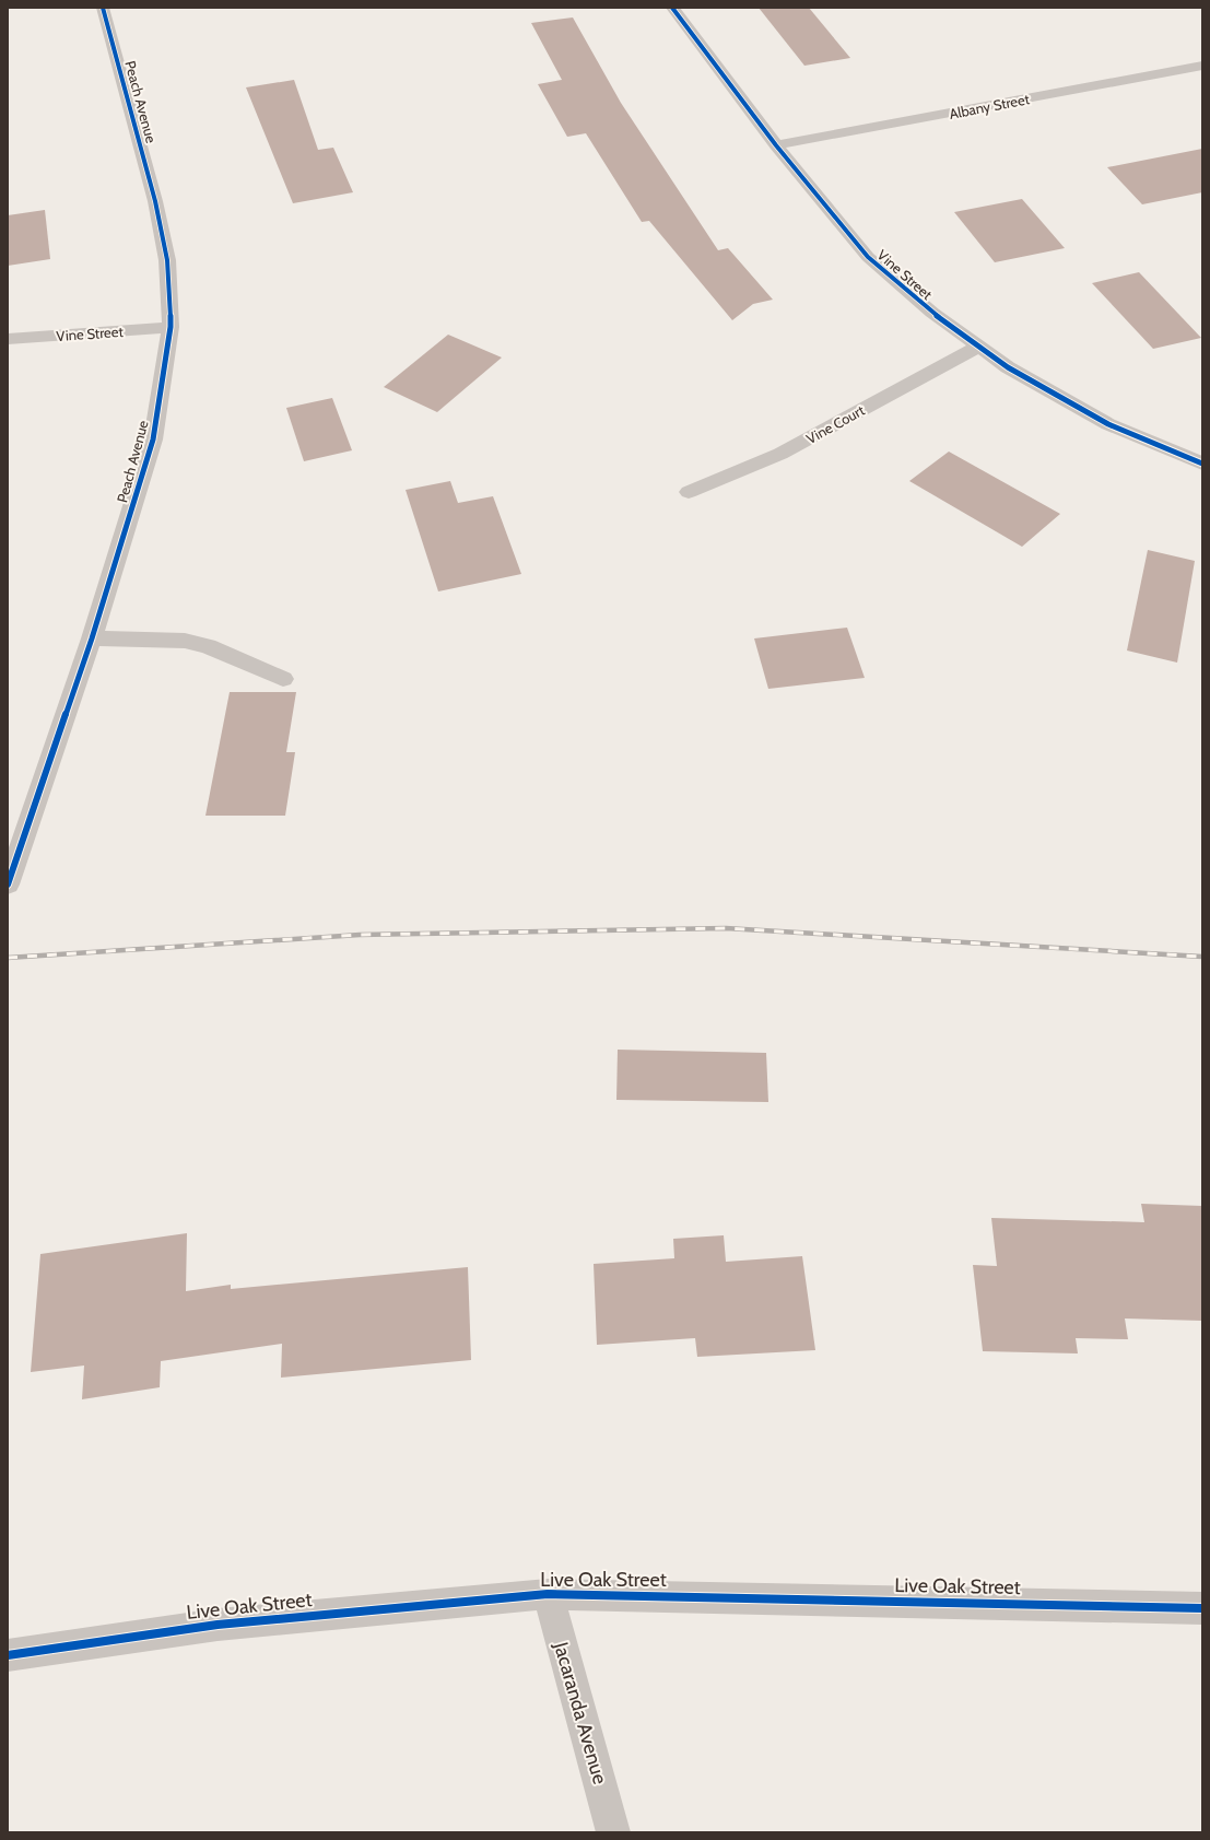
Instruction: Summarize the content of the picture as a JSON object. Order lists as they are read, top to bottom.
{
  "streets": {
    "street": [
      "Peach Avenue",
      "Albany Street",
      "Vine Street",
      "Vine Court",
      "Live Oak Street",
      "Jacaranda Avenue"
    ]
  },
  "crossings": [
    ["Peach Avenue", "Vine Street"],
    ["Albany Street", "Vine Street"],
    ["Vine Street", "Vine Court"],
    ["Live Oak Street", "Jacaranda Avenue"]
  ]
}
